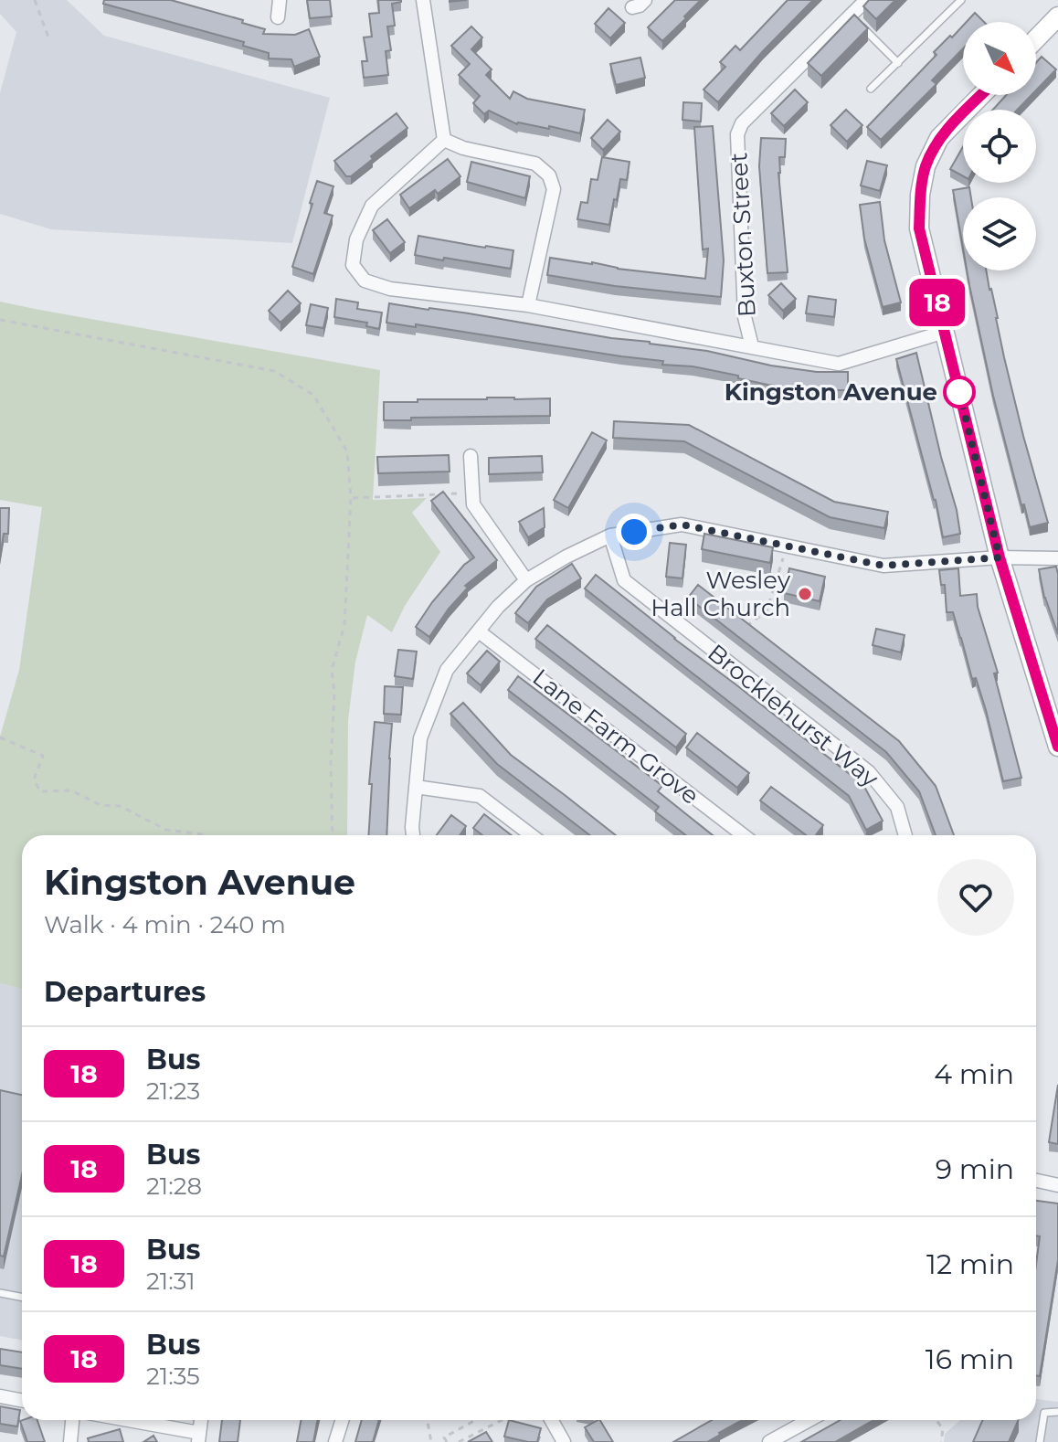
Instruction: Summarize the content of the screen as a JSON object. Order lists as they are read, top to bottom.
{
  "streets": {
    "street": ["Buxton Street", "Brocklehurst Way", "Lane Farm Grove"]
  },
  "places": ["Kingston Avenue", "Wesley Hall Church"],
  "lines": ["bus line 18"],
  "north": "bottom right",
  "page": {
    "on_map": "18",
    "heading": [
      ["Kingston Avenue", "Walk · 4 min · 240 m"],
      "Departures"
    ],
    "list": [
      {
        "mark": "18",
        "name": "Bus",
        "note": "21:23",
        "value": "4 min"
      },
      {
        "mark": "18",
        "name": "Bus",
        "note": "21:28",
        "value": "9 min"
      },
      {
        "mark": "18",
        "name": "Bus",
        "note": "21:31",
        "value": "12 min"
      },
      {
        "mark": "18",
        "name": "Bus",
        "note": "21:35",
        "value": "16 min"
      }
    ]
  }
}
